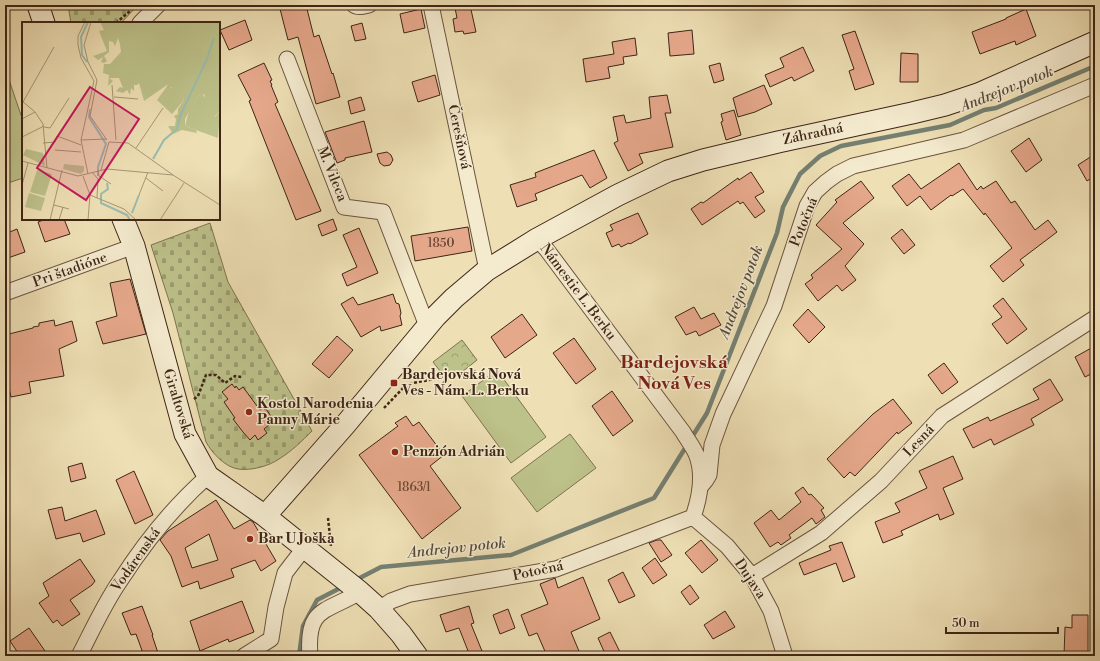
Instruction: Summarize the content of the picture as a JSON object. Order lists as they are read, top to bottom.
{
  "streets": {
    "street": [
      "Záhradná",
      "Čerešňová",
      "M. Vileca",
      "Potočná",
      "Pri štadióne",
      "Námestie L. Berku",
      "Giraltovská",
      "Lesná",
      "Vodárenská",
      "Dujava"
    ]
  },
  "crossings": [
    ["Záhradná", "Námestie L. Berku"],
    ["Čerešňová", "Námestie L. Berku"],
    ["M. Vileca", "Námestie L. Berku"],
    ["Potočná", "Námestie L. Berku"],
    ["Potočná", "Giraltovská"],
    ["Potočná", "Dujava"],
    ["Pri štadióne", "Giraltovská"],
    ["Námestie L. Berku", "Giraltovská"],
    ["Námestie L. Berku", "Dujava"],
    ["Giraltovská", "Vodárenská"],
    ["Lesná", "Dujava"]
  ],
  "districts": ["Bardejovská Nová Ves"],
  "water": ["Andrejov potok"],
  "places": {
    "transit": ["Bardejovská Nová Ves - Nám. L. Berku"],
    "other": ["Kostol Narodenia Panny Márie", "Penzión Adrián", "Bar U Joška"]
  },
  "house_numbers": ["1850", "1863/1"],
  "scale_bar": "50 m"
}
